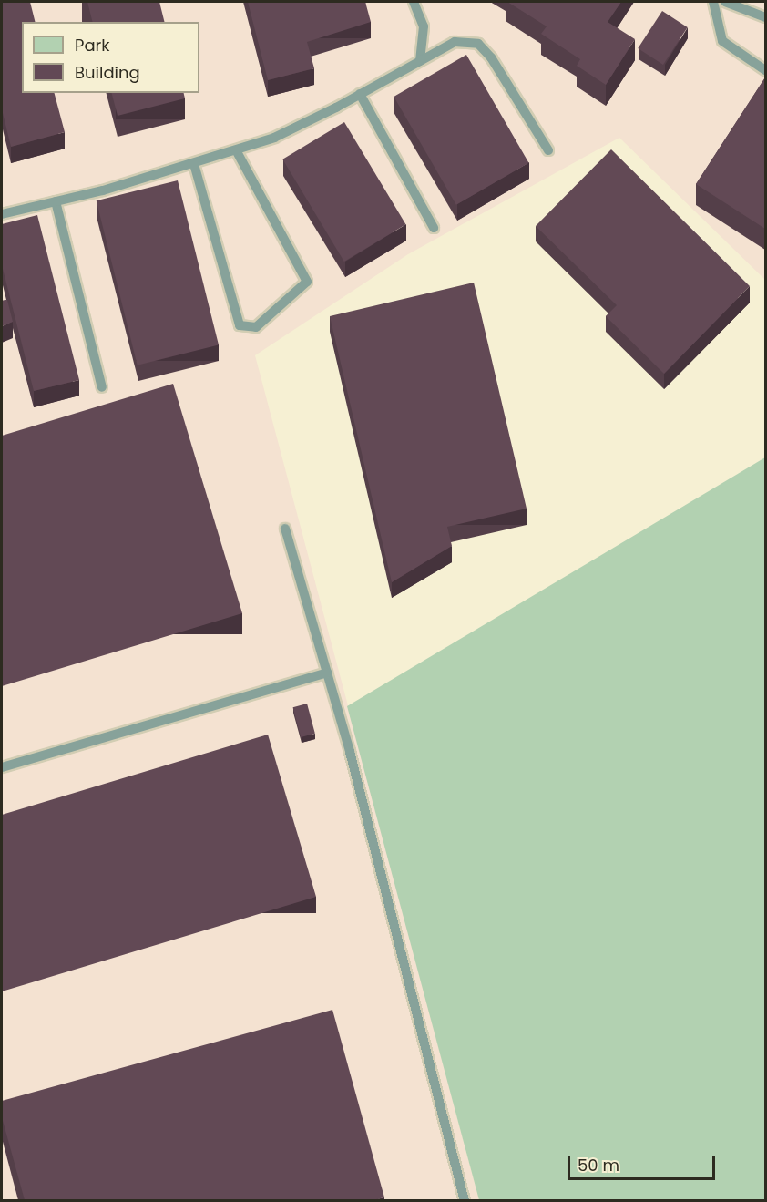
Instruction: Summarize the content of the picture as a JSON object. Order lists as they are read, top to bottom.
{
  "legend": ["Park", "Building"],
  "scale_bar": "50 m"
}
